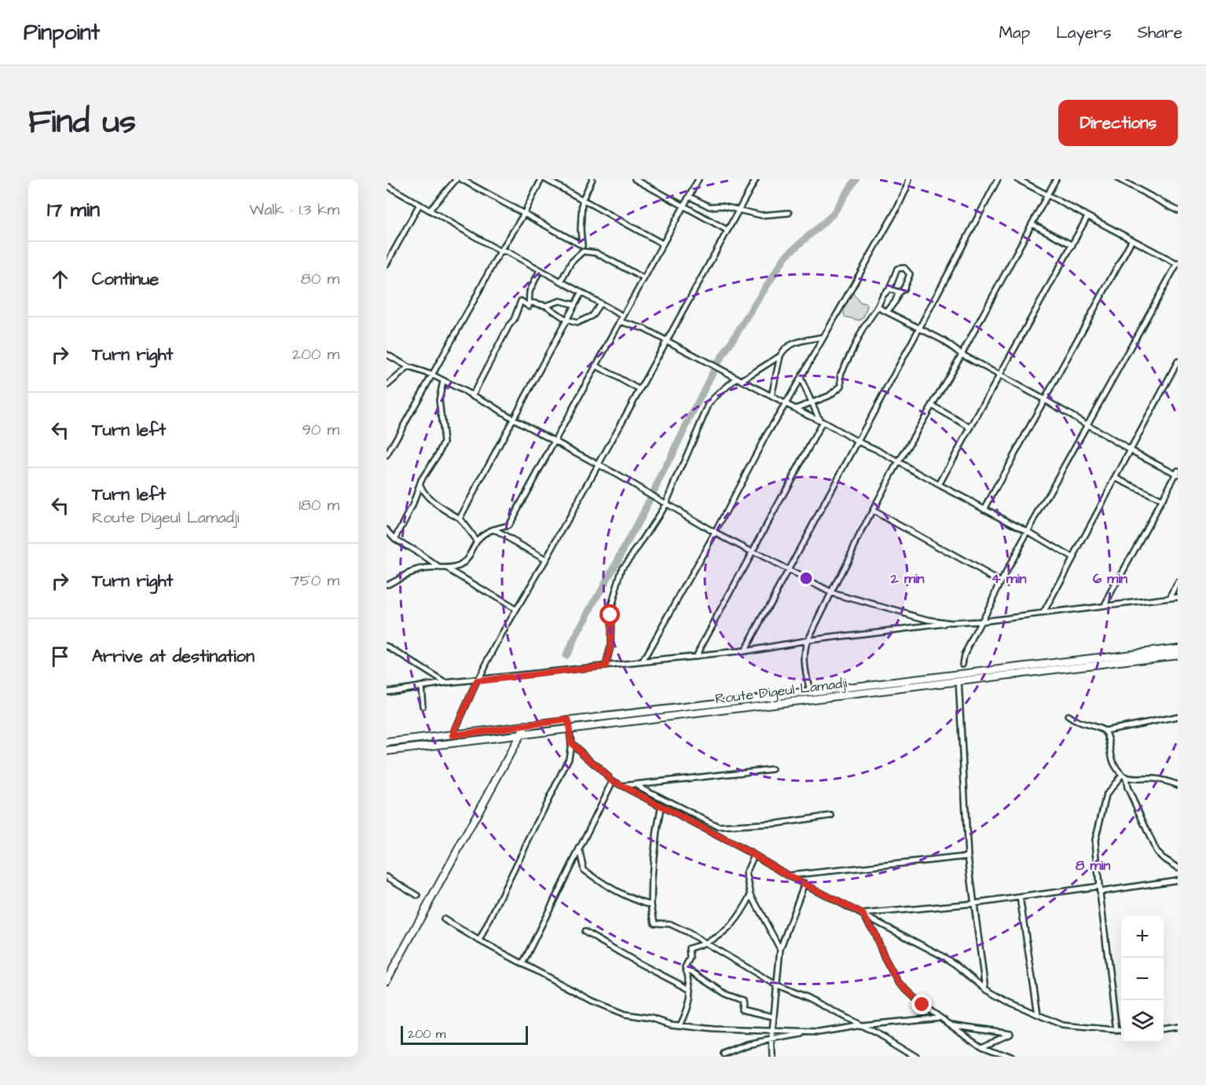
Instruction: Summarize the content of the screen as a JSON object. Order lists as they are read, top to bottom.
{
  "streets": {
    "main road": ["Route Digeul Lamadji"]
  },
  "scale_bar": "200 m",
  "page": {
    "header": "Pinpoint",
    "nav": ["Map", "Layers", "Share"],
    "title": "Find us",
    "buttons": "Directions",
    "heading": ["17 min", "Walk · 1.3 km"],
    "list": [
      ["Continue", "80 m"],
      ["Turn right", "200 m"],
      ["Turn left", "90 m"],
      ["Turn left", "Route Digeul Lamadji", "180 m"],
      ["Turn right", "750 m"],
      "Arrive at destination"
    ],
    "map_buttons": ["+", "−"],
    "scale": "200 m"
  },
  "rings": [
    "2 min",
    "4 min",
    "6 min",
    "8 min"
  ]
}
